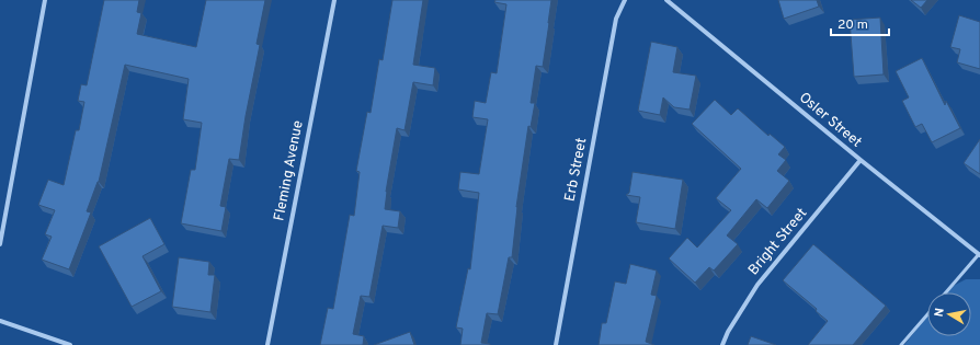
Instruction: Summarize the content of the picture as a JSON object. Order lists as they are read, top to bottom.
{
  "streets": {
    "street": [
      "Osler Street",
      "Erb Street",
      "Fleming Avenue",
      "Bright Street"
    ]
  },
  "crossings": [
    ["Osler Street", "Bright Street"]
  ],
  "scale_bar": "20 m",
  "north": "left"
}
